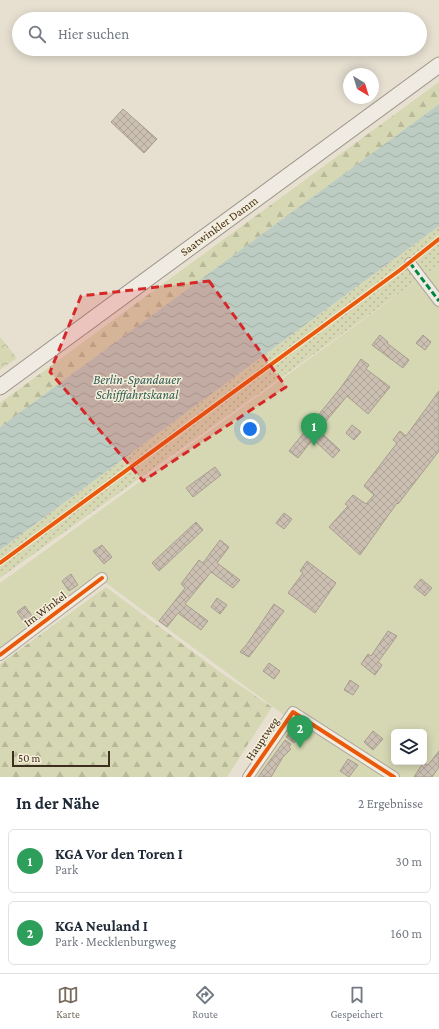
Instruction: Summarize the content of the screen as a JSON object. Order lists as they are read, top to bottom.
{
  "streets": {
    "main road": ["Saatwinkler Damm"],
    "street": ["Im Winkel", "Hauptweg"]
  },
  "water": ["Berlin-Spandauer Schifffahrtskanal"],
  "scale_bar": "50 m",
  "north": "bottom right",
  "page": {
    "search": "Hier suchen",
    "pins": ["1", "2"],
    "scale": "50 m",
    "heading": ["In der Nähe", "2 Ergebnisse"],
    "list": [
      {
        "mark": "1",
        "name": "KGA Vor den Toren I",
        "note": "Park",
        "value": "30 m"
      },
      {
        "mark": "2",
        "name": "KGA Neuland I",
        "note": "Park · Mecklenburgweg",
        "value": "160 m"
      }
    ],
    "nav": ["Karte", "Route", "Gespeichert"]
  }
}
